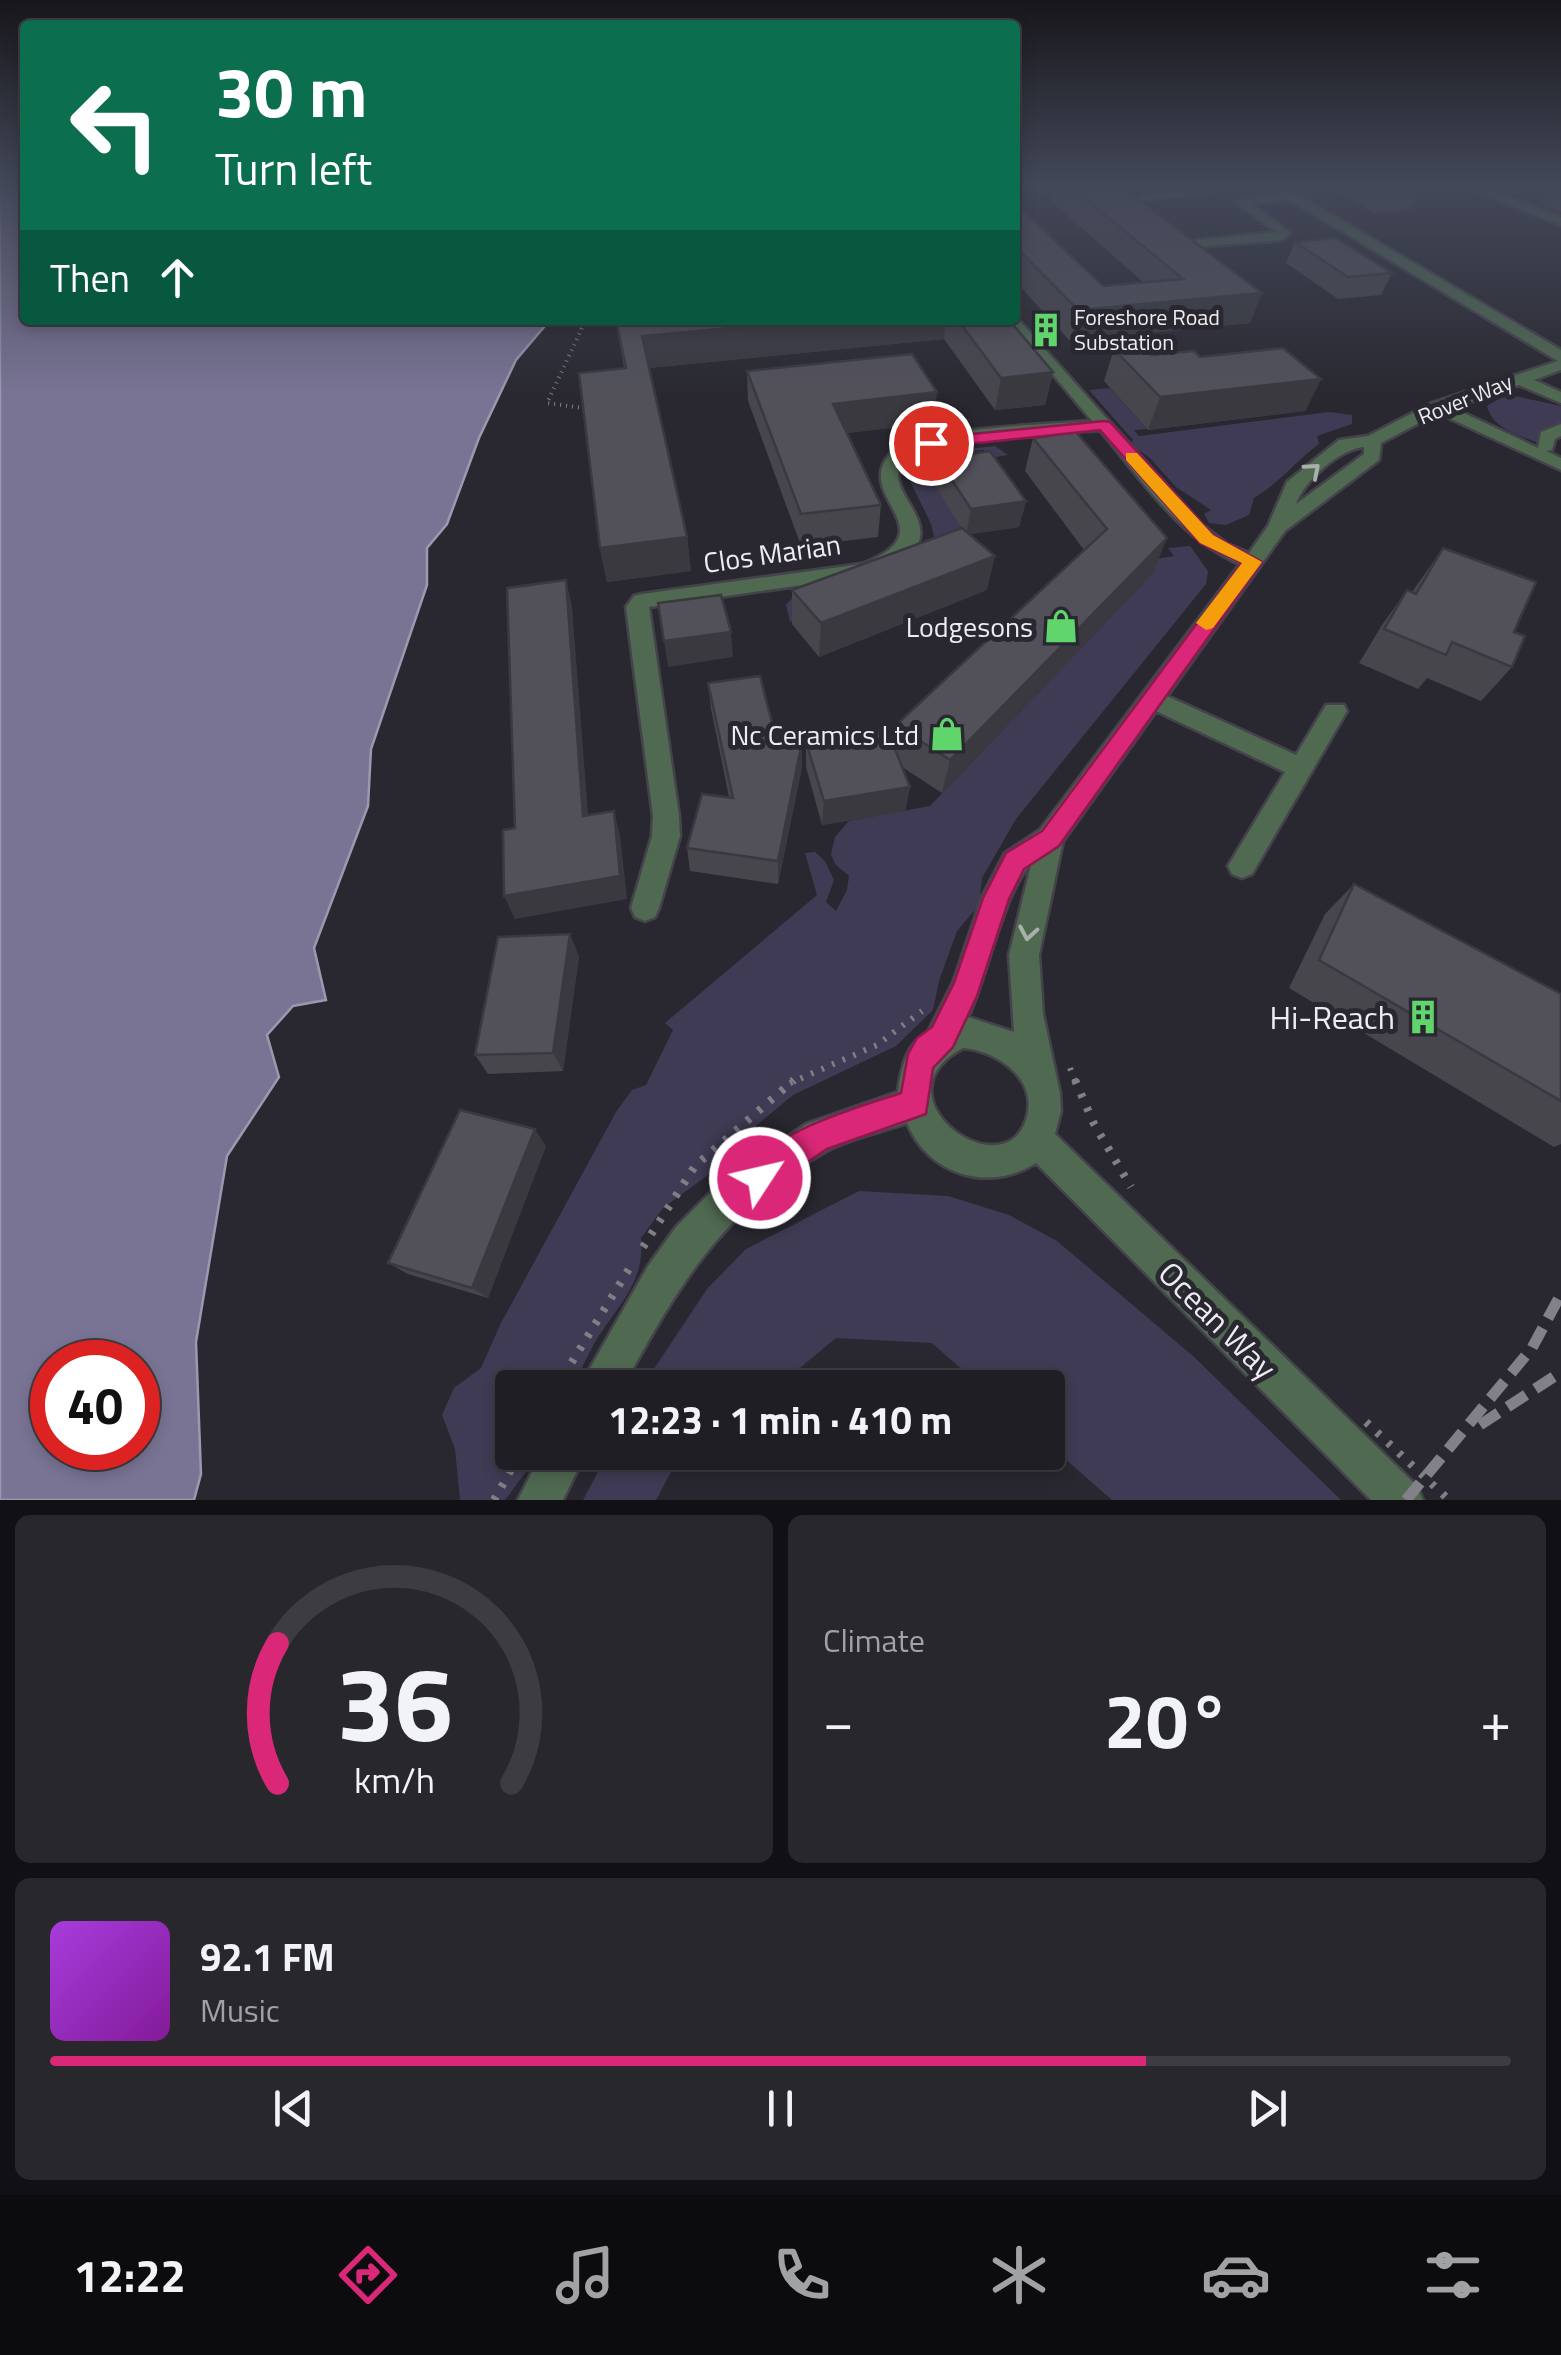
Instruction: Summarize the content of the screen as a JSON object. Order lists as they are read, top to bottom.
{
  "streets": {
    "street": ["Rover Way", "Clos Marian", "Ocean Way"]
  },
  "places": {
    "building": ["Foreshore Road Substation", "Hi-Reach"],
    "shop": ["Lodgesons", "Nc Ceramics Ltd"]
  },
  "page": {
    "turn": ["30 m", "Turn left"],
    "then": "Then",
    "limit": "40",
    "trip": "12:23 · 1 min · 410 m",
    "tile": "Climate",
    "heat": ["−", "20°", "+"],
    "song": ["92.1 FM", "Music"],
    "tabs": "12:22",
    "gauge": ["36", "km/h"]
  }
}
